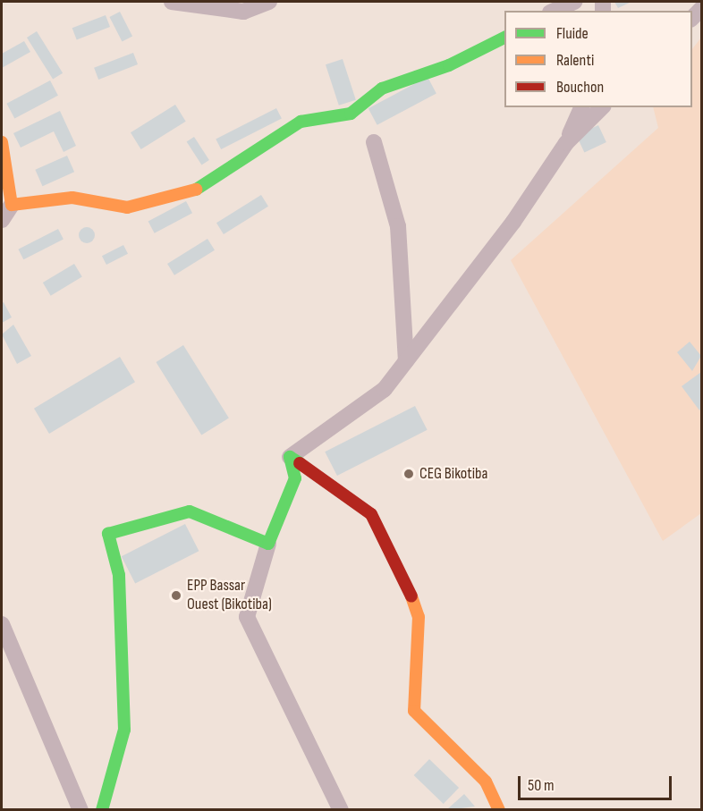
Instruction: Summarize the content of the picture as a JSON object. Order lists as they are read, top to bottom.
{
  "places": ["CEG Bikotiba", "EPP Bassar Ouest (Bikotiba)"],
  "legend": ["Fluide", "Ralenti", "Bouchon"],
  "scale_bar": "50 m"
}
